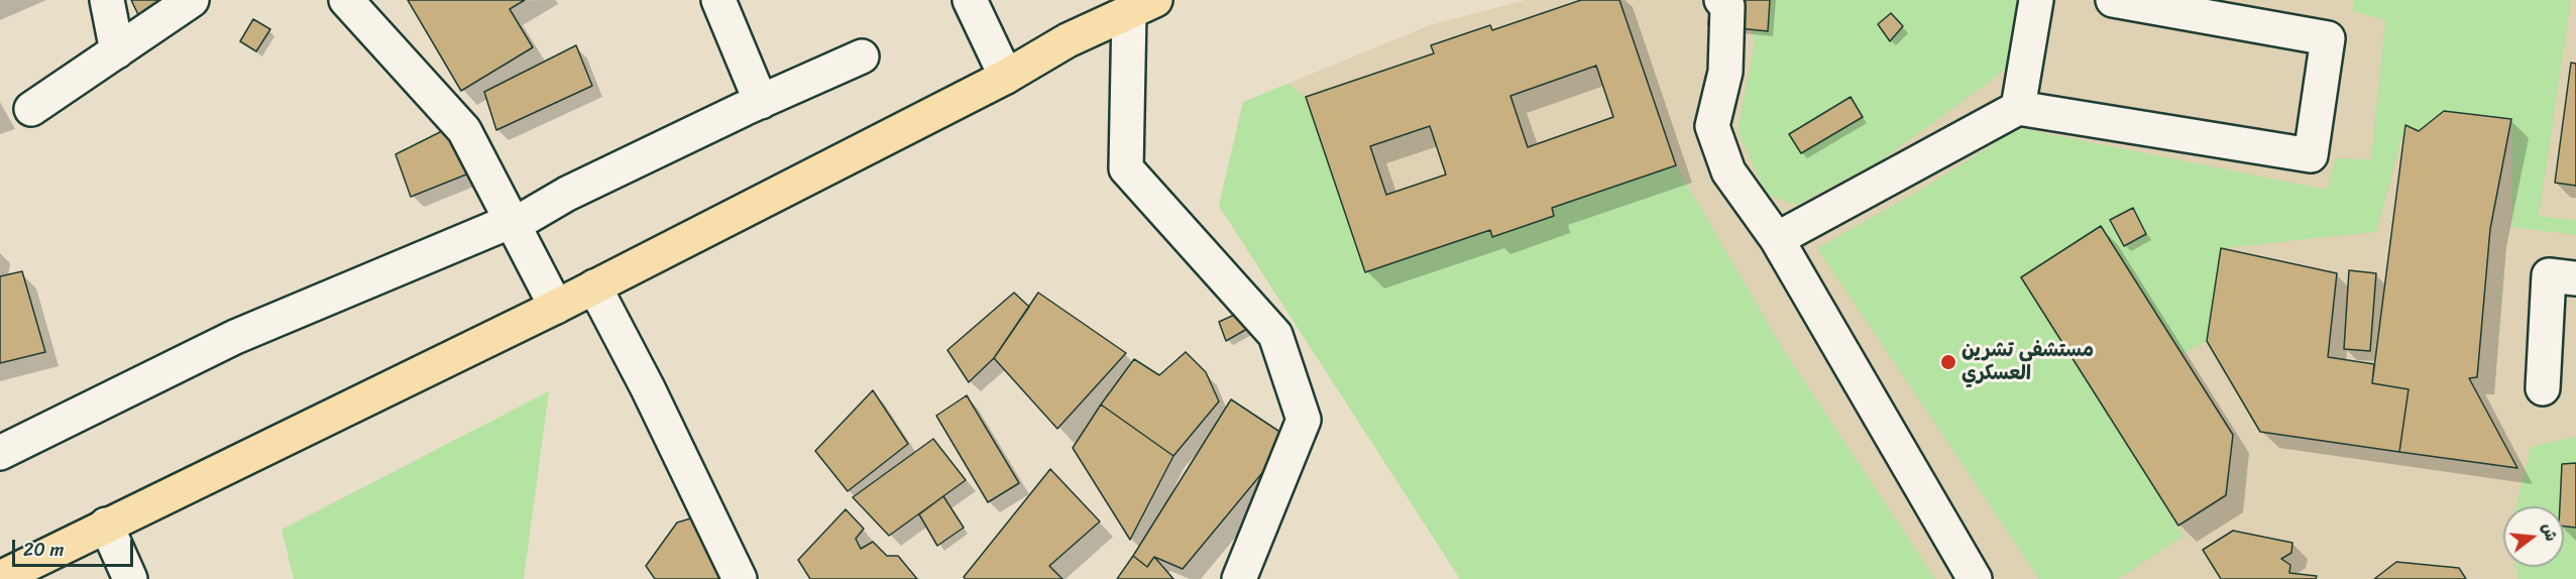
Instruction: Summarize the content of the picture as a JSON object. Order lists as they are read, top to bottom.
{
  "places": ["مستشفى تشرين العسكري"],
  "scale_bar": "20 m",
  "north": "right"
}
